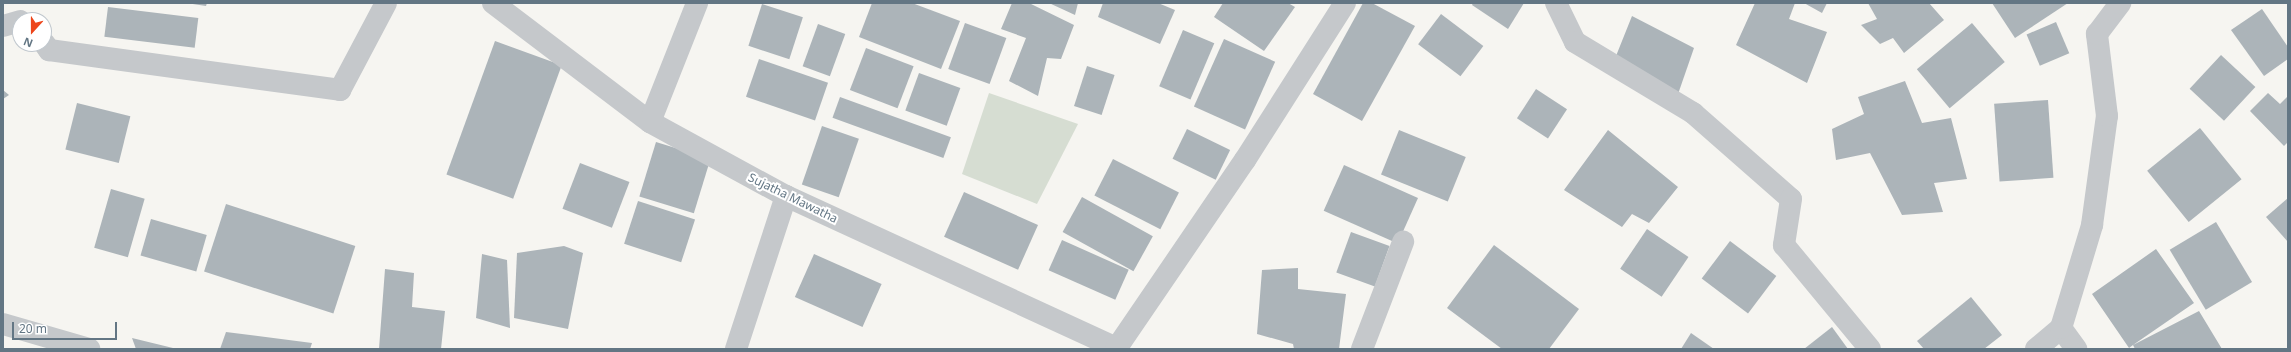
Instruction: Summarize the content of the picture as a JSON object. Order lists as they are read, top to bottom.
{
  "streets": {
    "street": ["Sujatha Mawatha"]
  },
  "scale_bar": "20 m",
  "north": "bottom"
}
